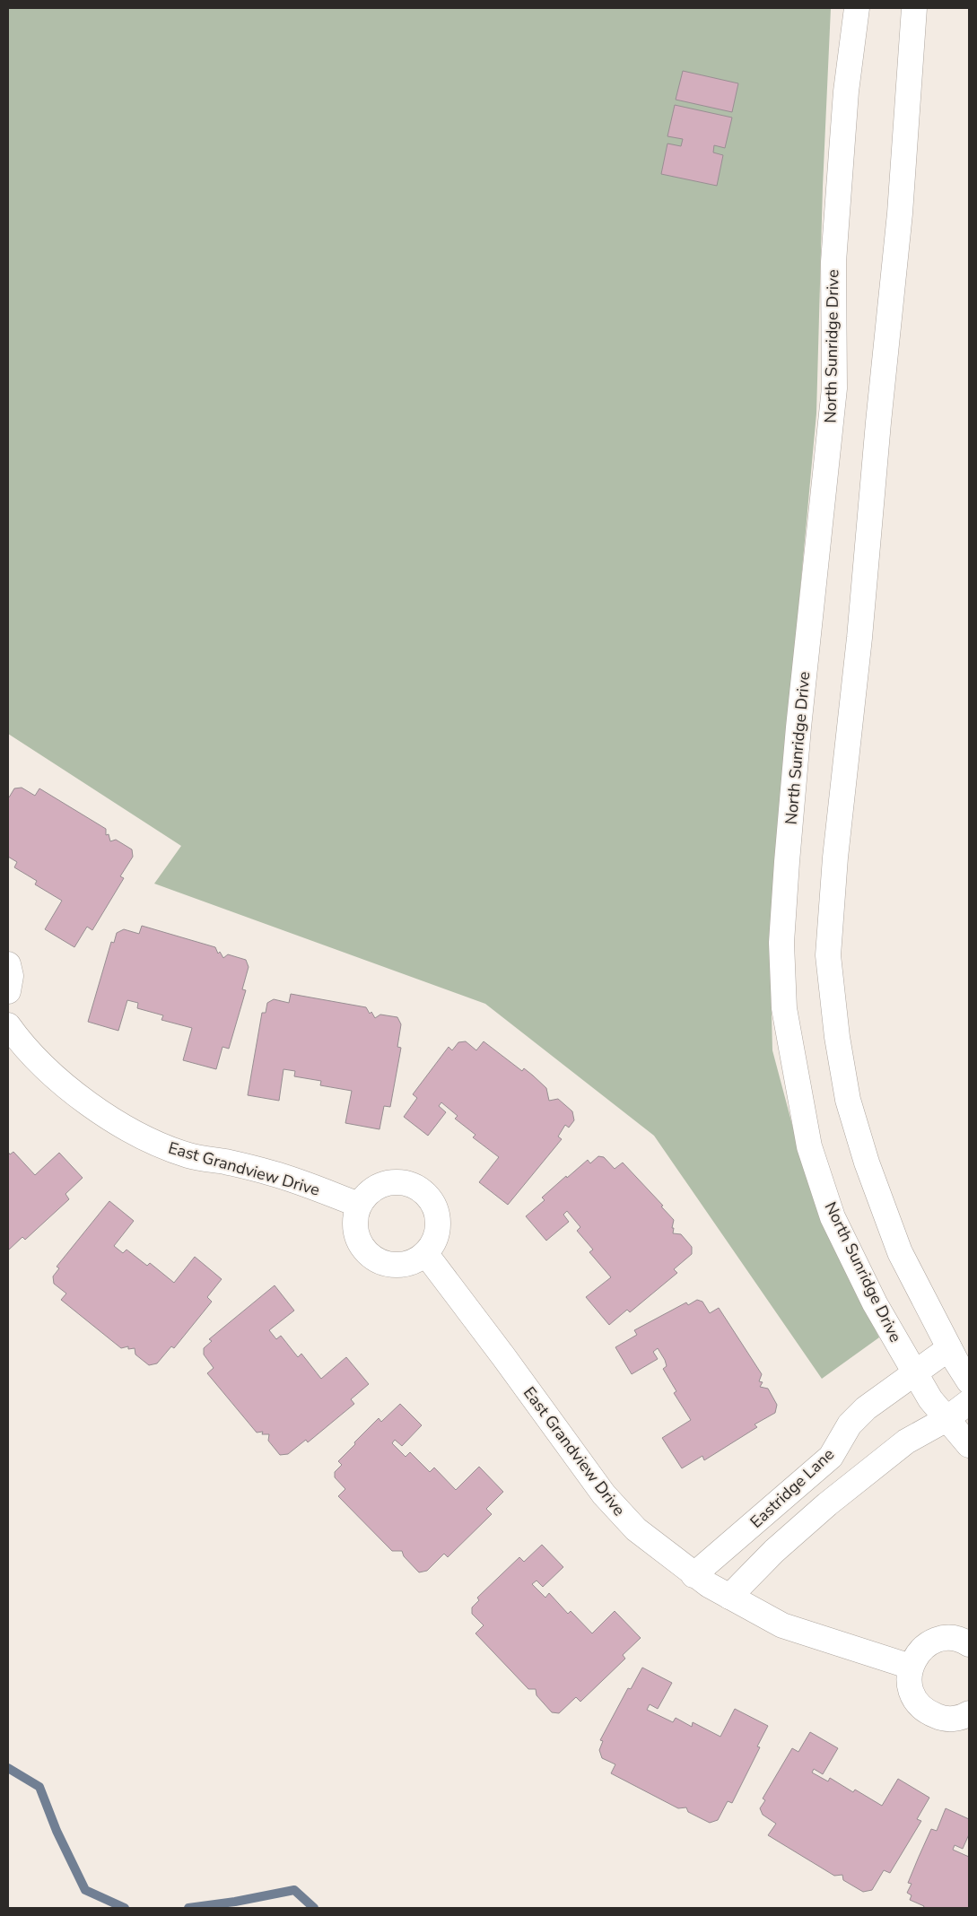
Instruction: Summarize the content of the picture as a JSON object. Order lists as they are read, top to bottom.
{
  "streets": {
    "street": ["North Sunridge Drive", "East Grandview Drive", "Eastridge Lane"]
  },
  "crossings": [
    ["North Sunridge Drive", "Eastridge Lane"],
    ["East Grandview Drive", "Eastridge Lane"]
  ]
}
